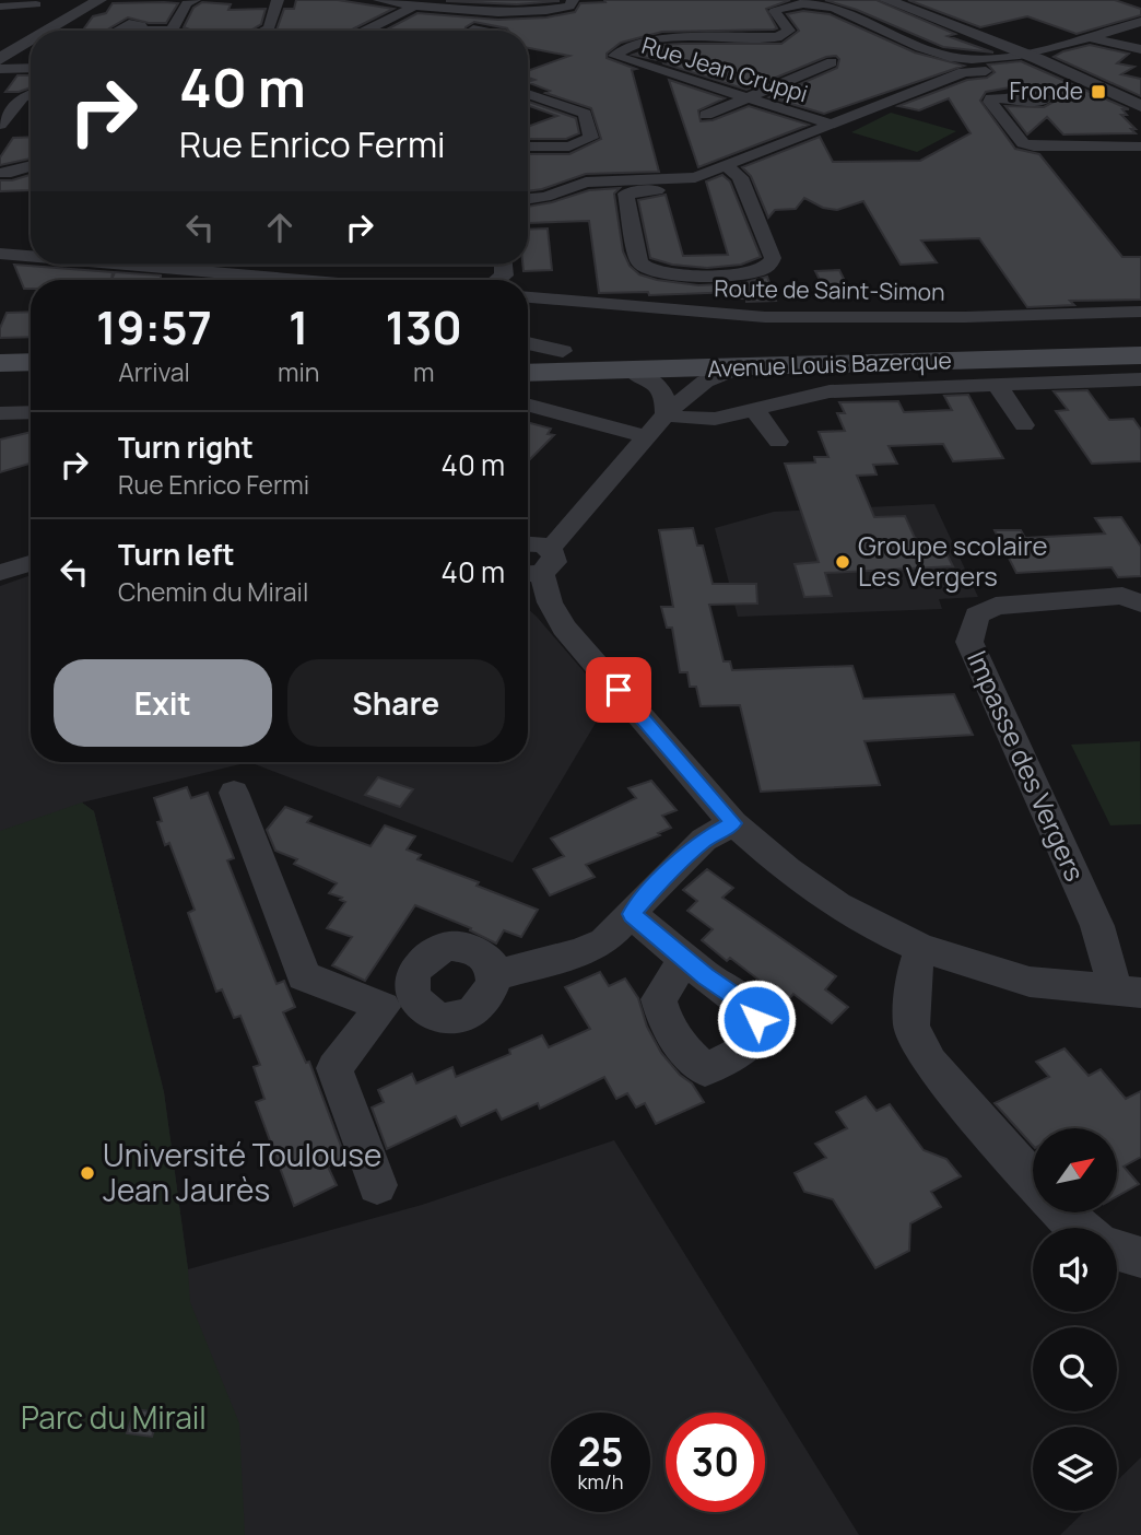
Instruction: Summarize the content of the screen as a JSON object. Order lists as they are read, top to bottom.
{
  "streets": {
    "main road": ["Avenue Louis Bazerque"],
    "street": ["Rue Jean Cruppi", "Route de Saint-Simon", "Impasse des Vergers"]
  },
  "parks": ["Parc du Mirail"],
  "places": {
    "transit": ["Fronde"],
    "other": ["Groupe scolaire Les Vergers", "Université Toulouse Jean Jaurès"]
  },
  "north": "top right",
  "page": {
    "turn": ["40 m", "Rue Enrico Fermi"],
    "eta": [
      "19:57",
      "Arrival",
      "1",
      "min",
      "130",
      "m"
    ],
    "list": [
      {
        "name": "Turn right",
        "note": "Rue Enrico Fermi",
        "value": "40 m"
      },
      {
        "name": "Turn left",
        "note": "Chemin du Mirail",
        "value": "40 m"
      }
    ],
    "buttons": ["Exit", "Share"],
    "speed": "25 km/h",
    "limit": "30"
  }
}
